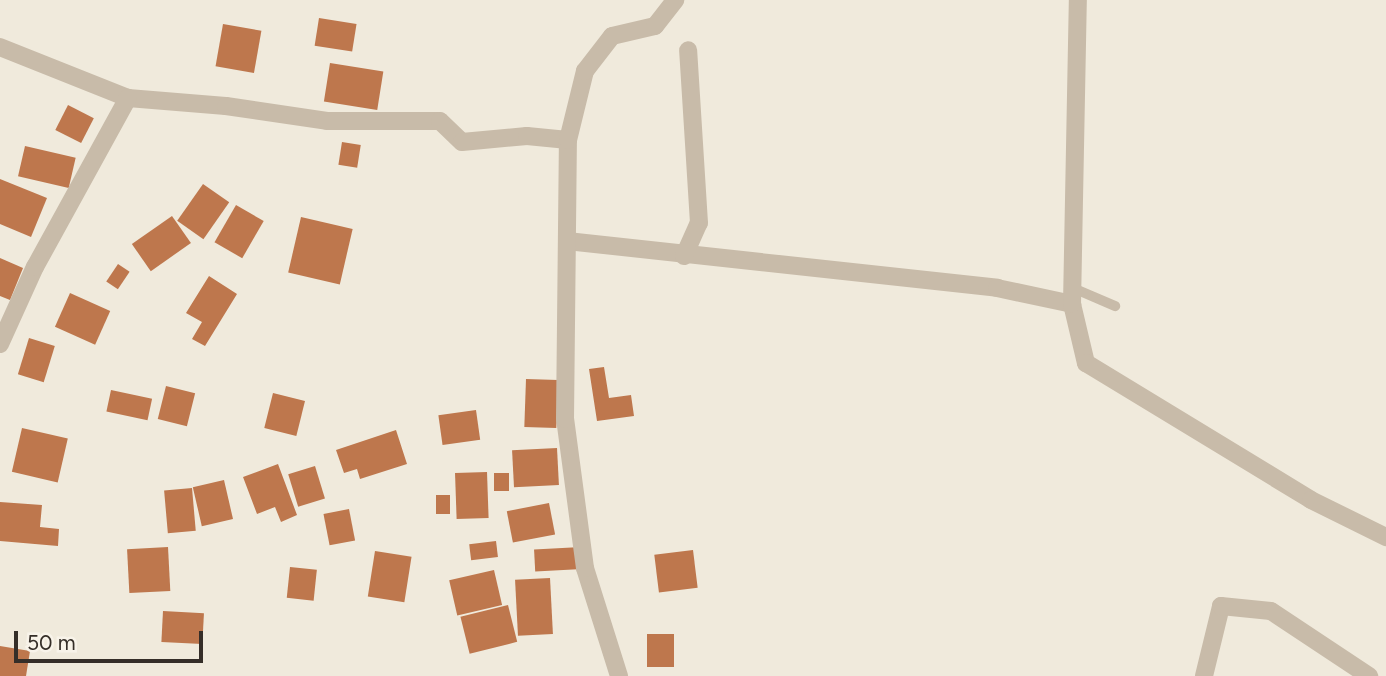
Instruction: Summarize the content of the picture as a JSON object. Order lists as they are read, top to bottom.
{
  "scale_bar": "50 m"
}
